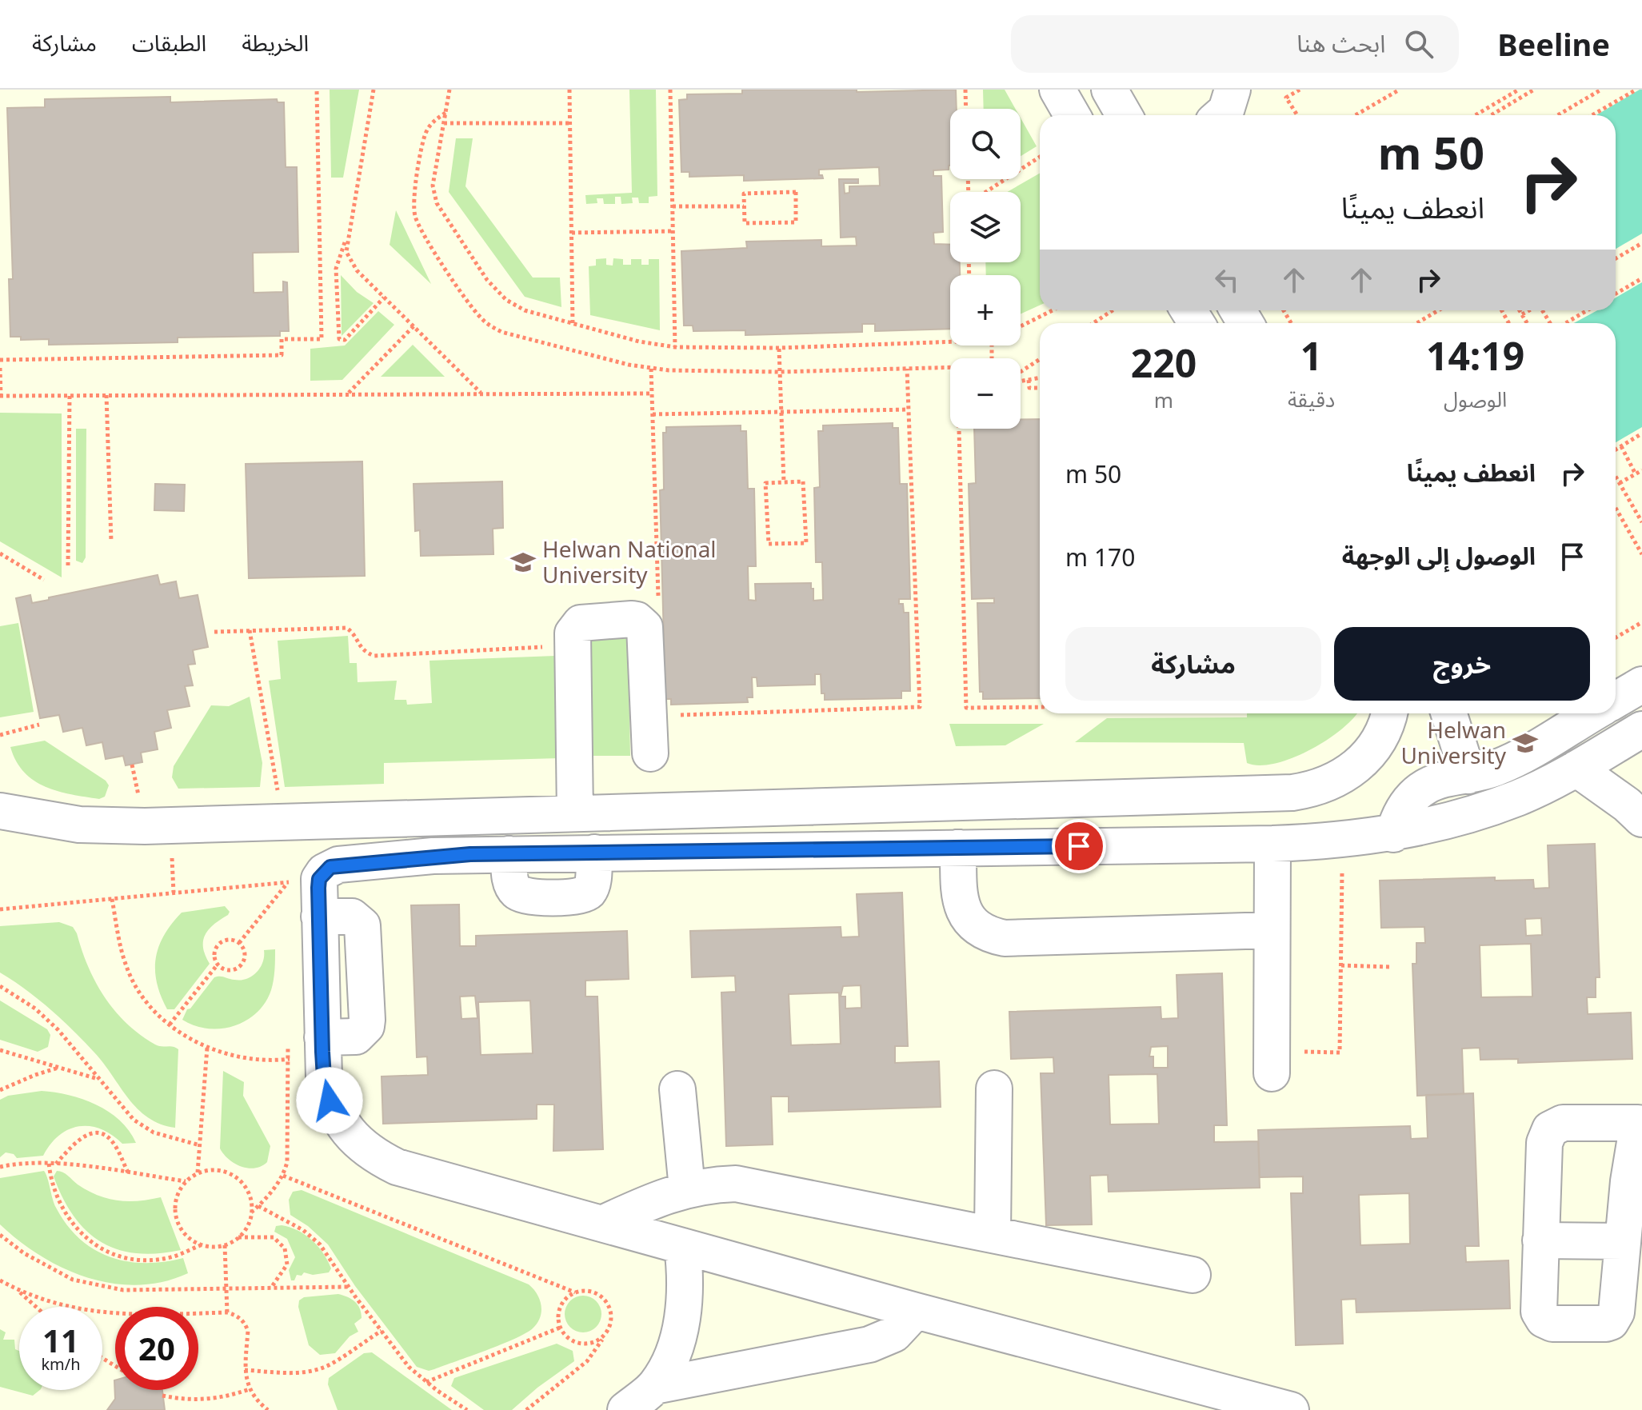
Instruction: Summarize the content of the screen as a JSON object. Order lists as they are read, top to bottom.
{
  "places": {
    "school or university": ["Helwan National University", "Helwan University"]
  },
  "page": {
    "header": "Beeline",
    "search": "ابحث هنا",
    "nav": ["الخريطة", "الطبقات", "مشاركة"],
    "map_buttons": ["+", "−"],
    "turn": ["50 m", "انعطف يمينًا"],
    "eta": [
      "14:19",
      "الوصول",
      "1",
      "دقيقة",
      "220",
      "m"
    ],
    "list": [
      {
        "name": "انعطف يمينًا",
        "value": "50 m"
      },
      {
        "name": "الوصول إلى الوجهة",
        "value": "170 m"
      }
    ],
    "buttons": ["خروج", "مشاركة"],
    "speed": "11 km/h",
    "limit": "20"
  }
}
